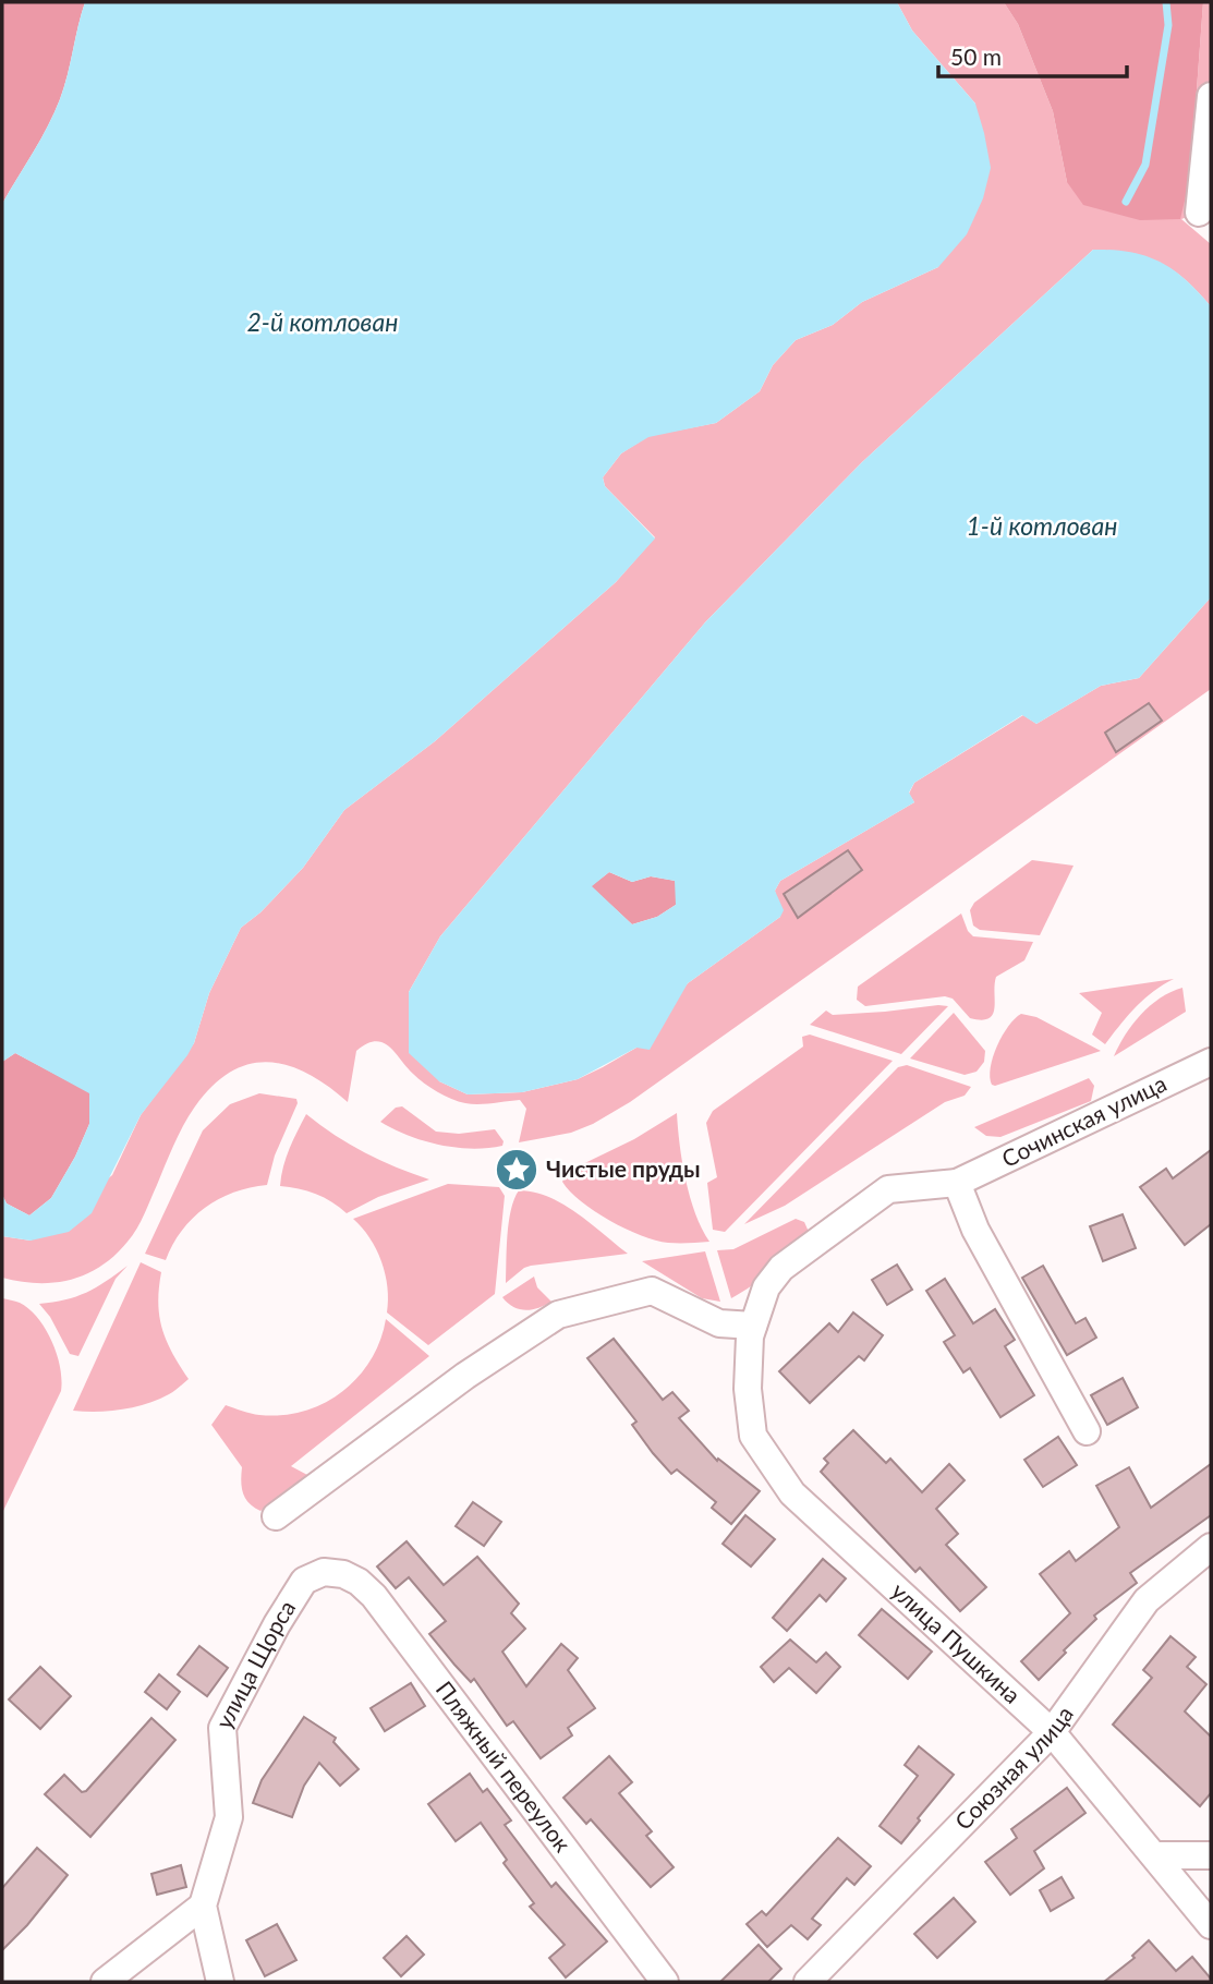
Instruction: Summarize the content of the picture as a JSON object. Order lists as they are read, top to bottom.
{
  "streets": {
    "street": [
      "Сочинская улица",
      "улица Пушкина",
      "улица Щорса",
      "Пляжный переулок",
      "Союзная улица"
    ]
  },
  "crossings": [
    ["Сочинская улица", "улица Пушкина"],
    ["улица Пушкина", "Союзная улица"],
    ["улица Щорса", "Пляжный переулок"]
  ],
  "water": ["2-й котлован", "1-й котлован"],
  "places": {
    "place": ["Чистые пруды"]
  },
  "scale_bar": "50 m"
}
